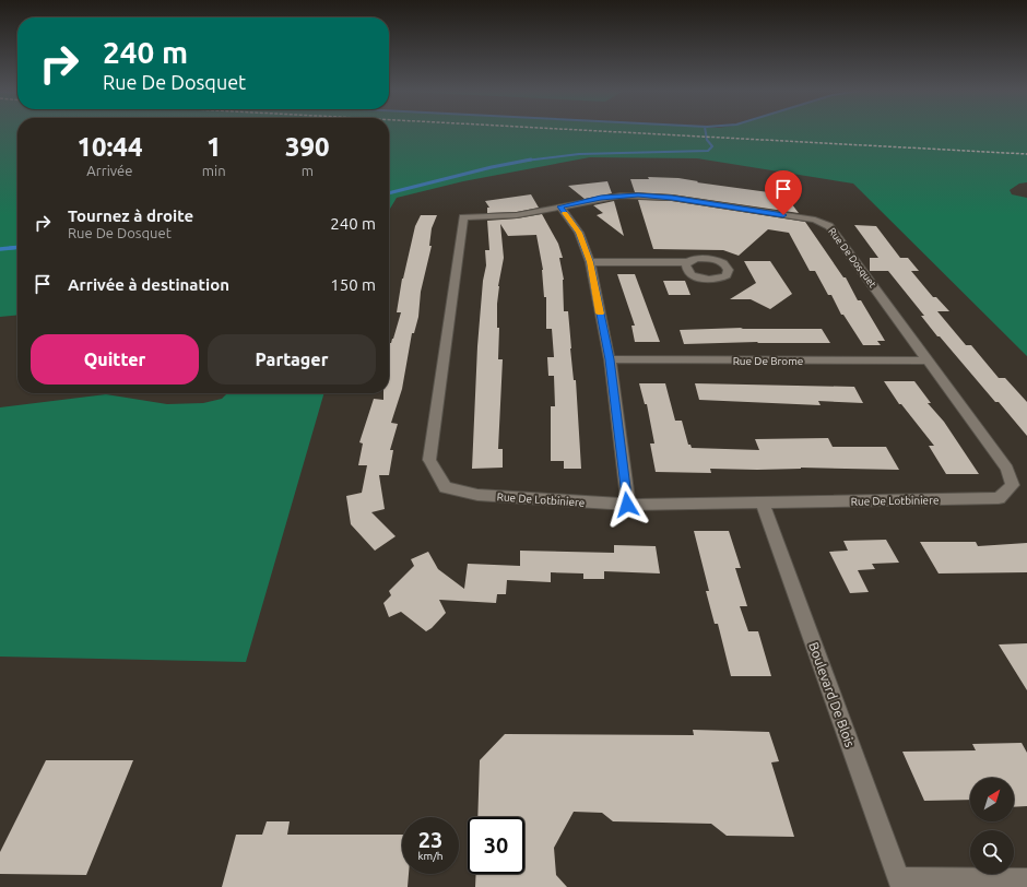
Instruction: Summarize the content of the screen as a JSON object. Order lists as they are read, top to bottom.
{
  "streets": {
    "street": [
      "Rue De Dosquet",
      "Rue De Brome",
      "Rue De Lotbiniere",
      "Boulevard De Blois"
    ]
  },
  "crossings": [
    ["Rue De Dosquet", "Rue De Brome"],
    ["Rue De Dosquet", "Rue De Lotbiniere"],
    ["Rue De Lotbiniere", "Boulevard De Blois"]
  ],
  "north": "top right",
  "page": {
    "turn": ["240 m", "Rue De Dosquet"],
    "eta": [
      "10:44",
      "Arrivée",
      "1",
      "min",
      "390",
      "m"
    ],
    "list": [
      {
        "name": "Tournez à droite",
        "note": "Rue De Dosquet",
        "value": "240 m"
      },
      {
        "name": "Arrivée à destination",
        "value": "150 m"
      }
    ],
    "buttons": ["Quitter", "Partager"],
    "speed": "23 km/h",
    "limit": "30"
  }
}
